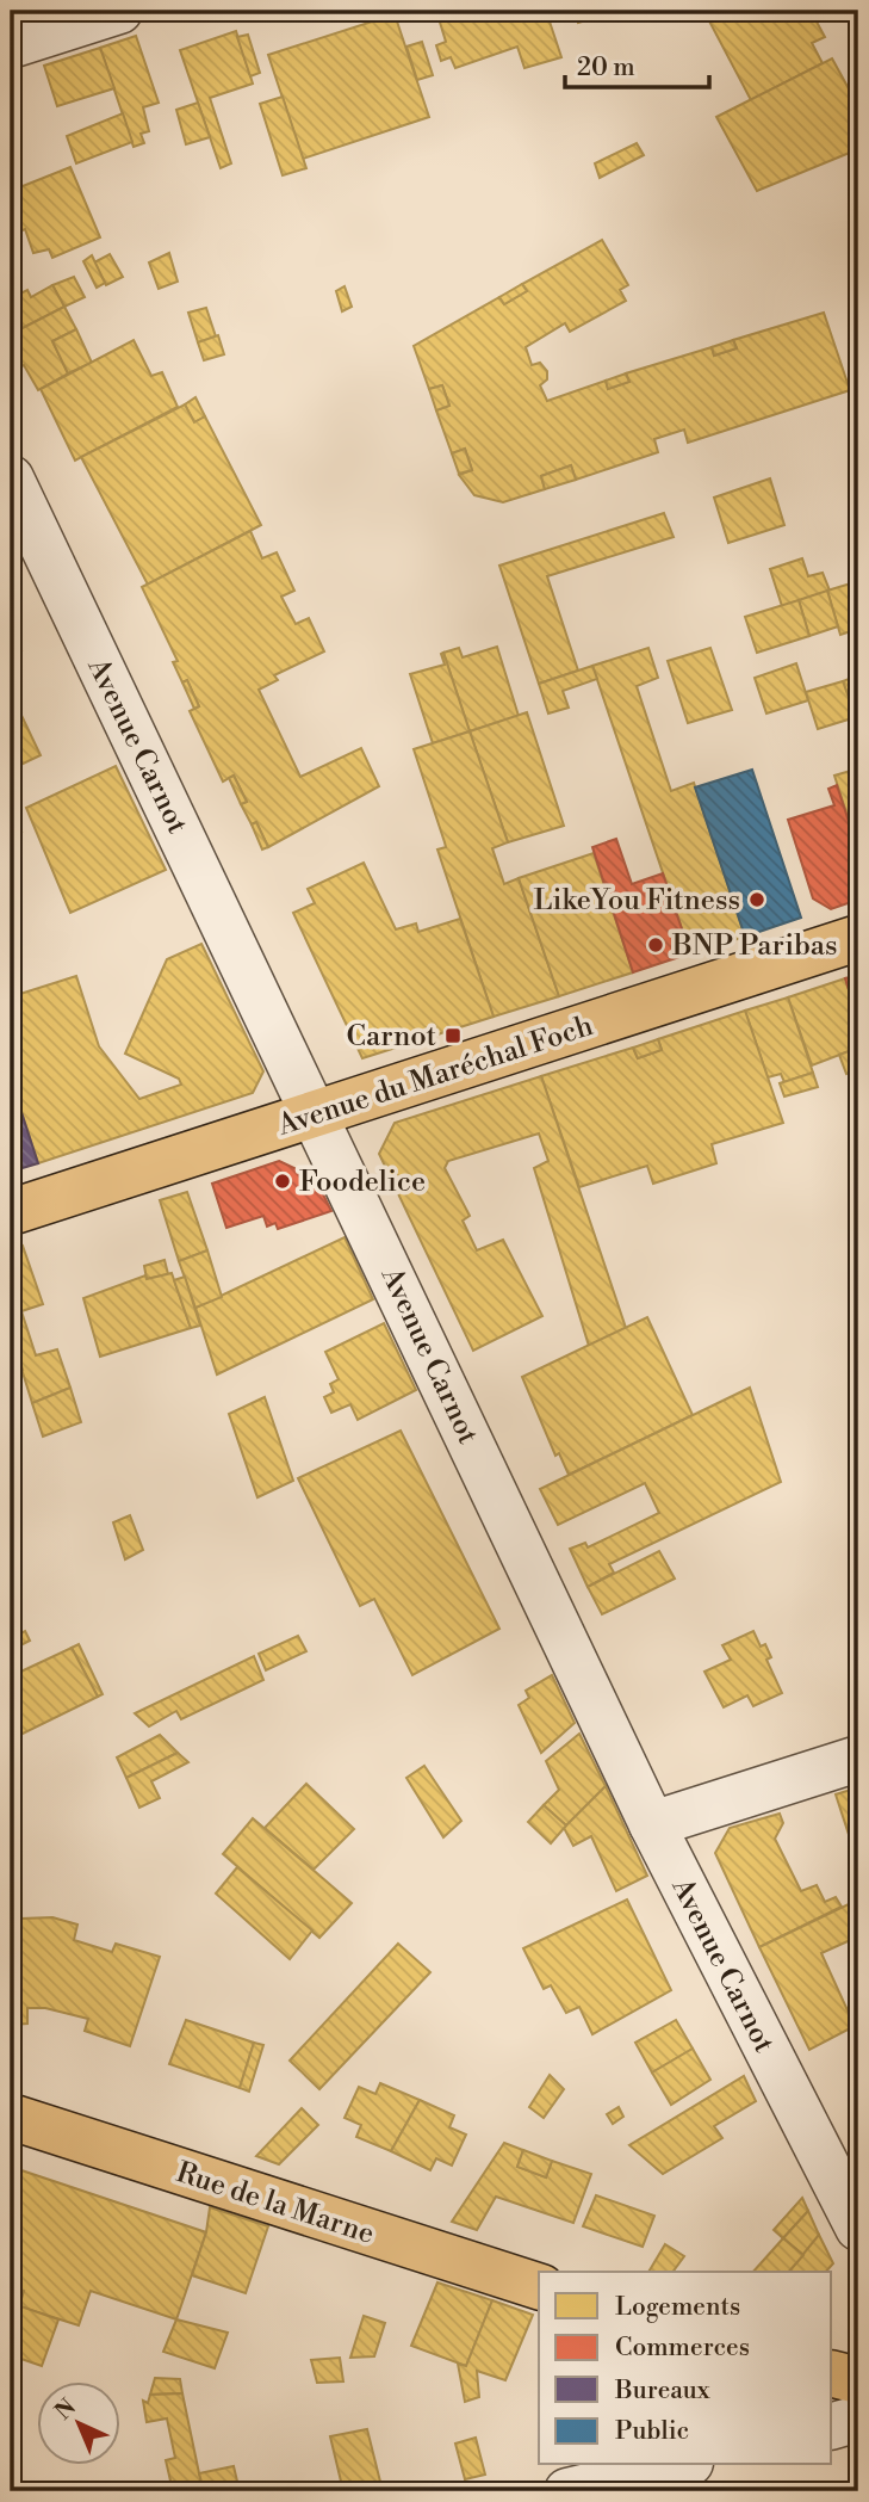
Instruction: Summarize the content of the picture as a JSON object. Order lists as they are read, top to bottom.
{
  "streets": {
    "main road": ["Avenue du Maréchal Foch", "Rue de la Marne"],
    "street": ["Avenue Carnot"]
  },
  "crossings": [
    ["Avenue Carnot", "Avenue du Maréchal Foch"]
  ],
  "places": {
    "other": ["LikeYou Fitness", "BNP Paribas", "Foodelice"],
    "transit": ["Carnot"]
  },
  "legend": [
    "Logements",
    "Commerces",
    "Bureaux",
    "Public"
  ],
  "scale_bar": "20 m",
  "north": "top left"
}
